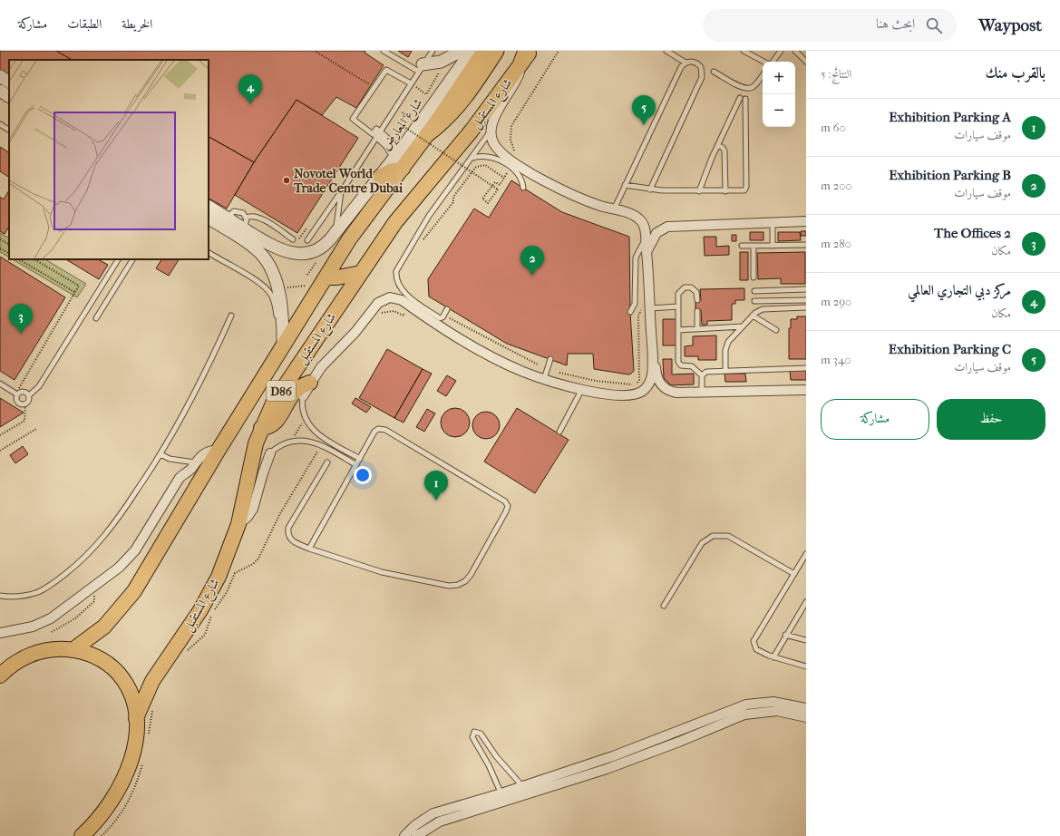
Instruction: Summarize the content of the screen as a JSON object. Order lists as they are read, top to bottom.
{
  "streets": {
    "main road": ["شارع المستقبل", "D86"],
    "street": ["شارع المعارض"]
  },
  "crossings": [
    ["شارع المستقبل", "شارع المعارض"]
  ],
  "places": ["Novotel World Trade Centre Dubai"],
  "page": {
    "header": "Waypost",
    "search": "ابحث هنا",
    "nav": ["الخريطة", "الطبقات", "مشاركة"],
    "heading": ["بالقرب منك", "النتائج: 5"],
    "map_buttons": ["+", "−"],
    "pins": [
      "4",
      "5",
      "2",
      "3",
      "1"
    ],
    "list": [
      {
        "mark": "1",
        "name": "Exhibition Parking A",
        "note": "موقف سيارات",
        "value": "60 m"
      },
      {
        "mark": "2",
        "name": "Exhibition Parking B",
        "note": "موقف سيارات",
        "value": "200 m"
      },
      {
        "mark": "3",
        "name": "The Offices 2",
        "note": "مكان",
        "value": "280 m"
      },
      {
        "mark": "4",
        "name": "مركز دبي التجاري العالمي",
        "note": "مكان",
        "value": "290 m"
      },
      {
        "mark": "5",
        "name": "Exhibition Parking C",
        "note": "موقف سيارات",
        "value": "340 m"
      }
    ],
    "buttons": ["حفظ", "مشاركة"]
  }
}
